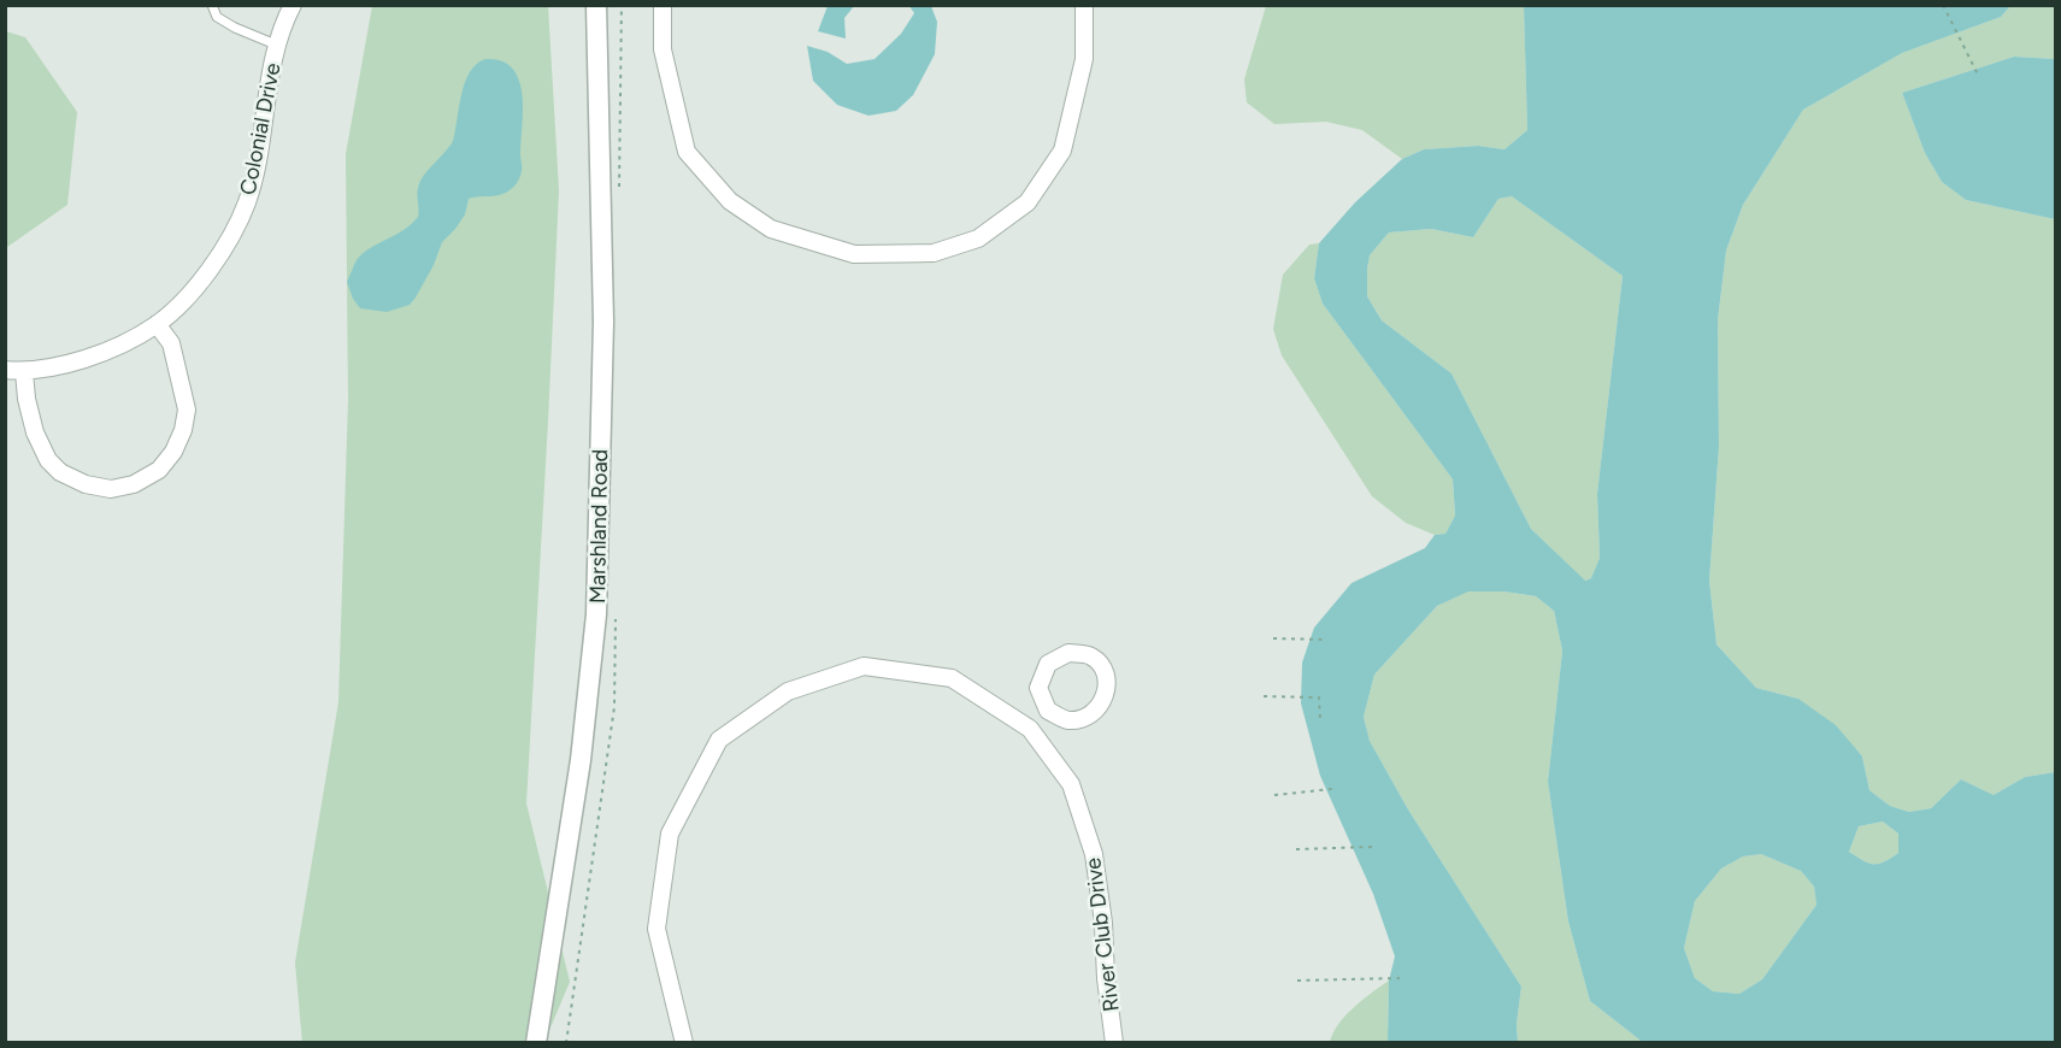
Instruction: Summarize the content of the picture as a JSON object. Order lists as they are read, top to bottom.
{
  "streets": {
    "street": ["Colonial Drive", "Marshland Road", "River Club Drive"]
  }
}
